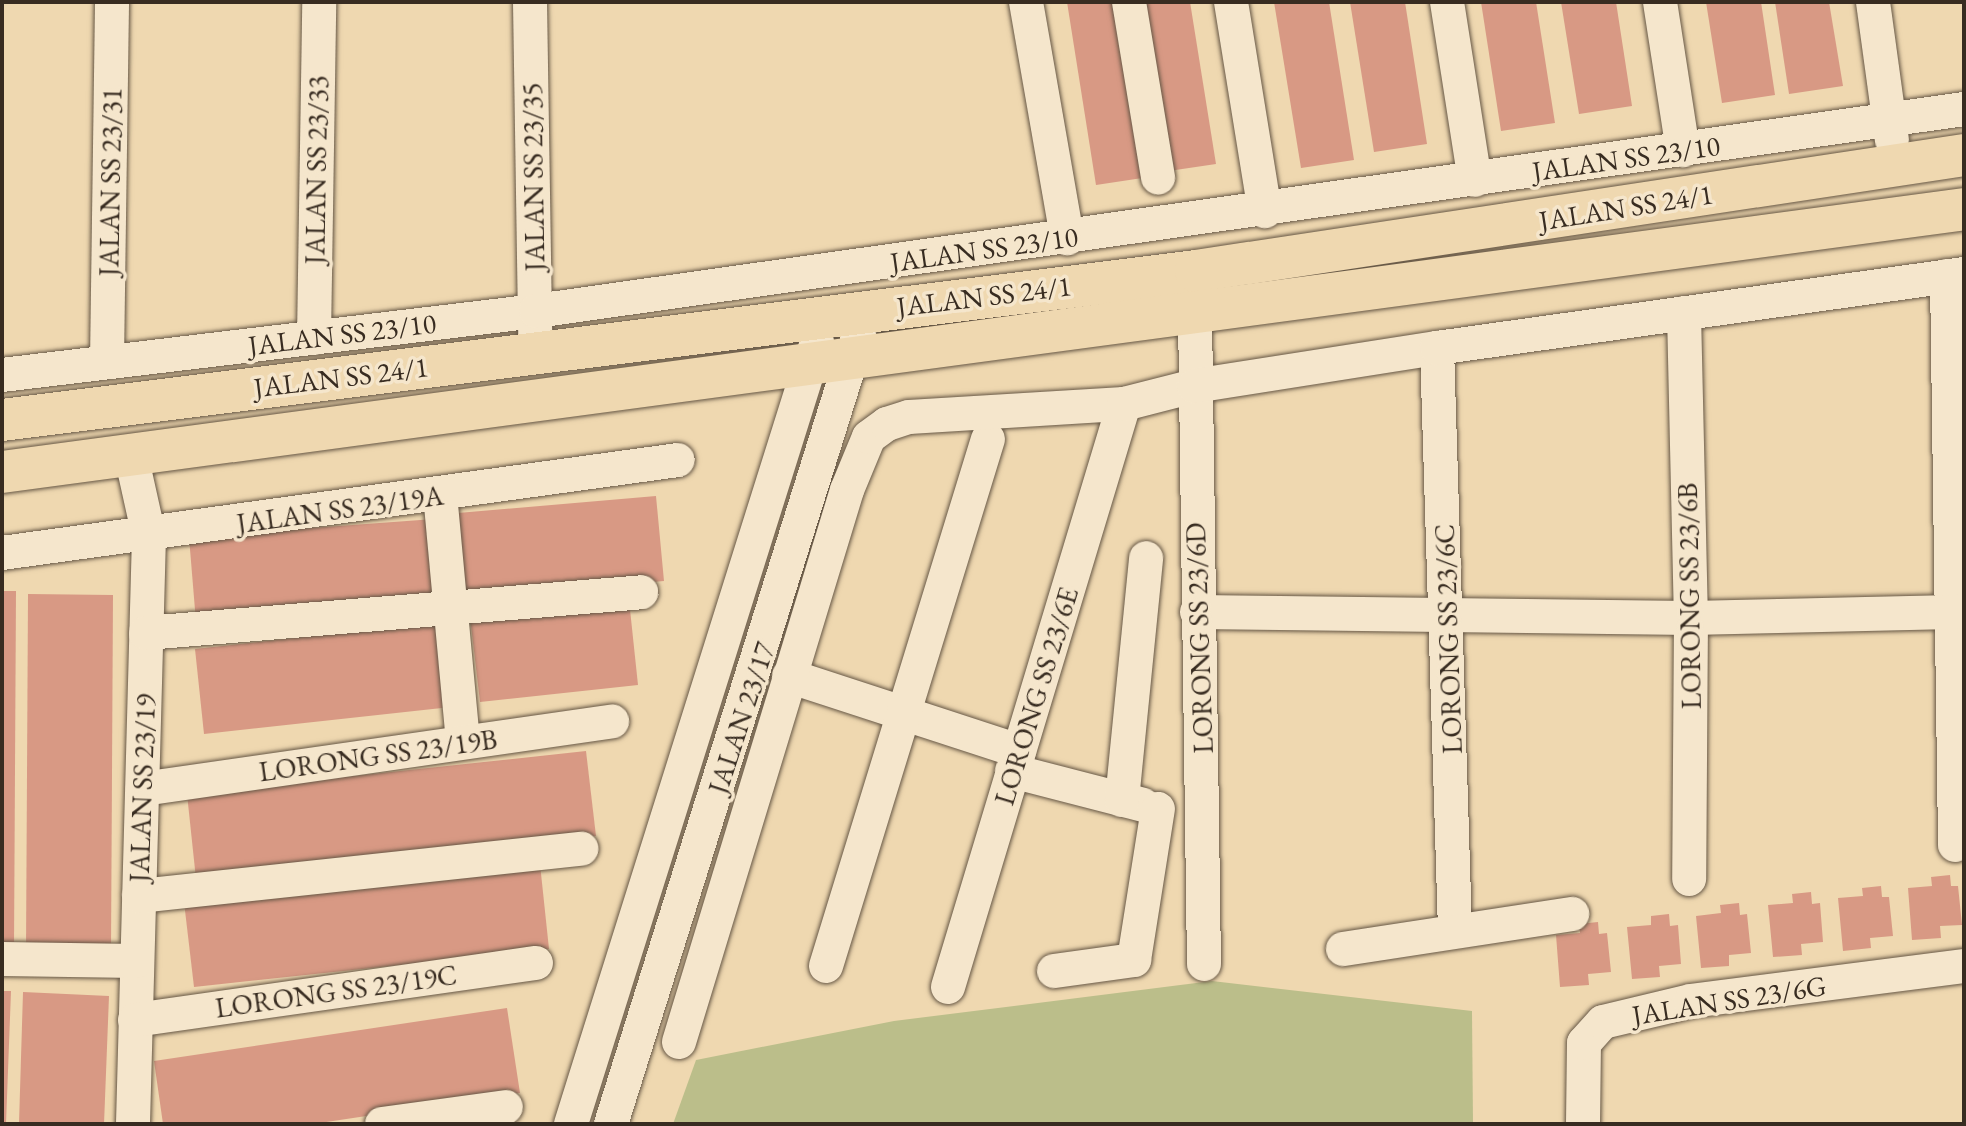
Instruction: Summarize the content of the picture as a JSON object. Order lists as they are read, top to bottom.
{
  "streets": {
    "main road": ["JALAN SS 24/1"],
    "street": [
      "JALAN SS 23/10",
      "JALAN SS 23/33",
      "JALAN SS 23/35",
      "JALAN SS 23/31",
      "JALAN SS 23/19A",
      "LORONG SS 23/6B",
      "LORONG SS 23/6D",
      "LORONG SS 23/6C",
      "LORONG SS 23/6E",
      "JALAN 23/17",
      "LORONG SS 23/19B",
      "JALAN SS 23/19",
      "LORONG SS 23/19C",
      "JALAN SS 23/6G"
    ]
  },
  "crossings": [
    ["JALAN SS 23/10", "JALAN SS 23/33"],
    ["JALAN SS 23/10", "JALAN SS 23/35"],
    ["JALAN SS 23/10", "JALAN SS 23/31"],
    ["JALAN SS 23/35", "JALAN SS 24/1"],
    ["JALAN SS 24/1", "LORONG SS 23/6D"],
    ["JALAN SS 24/1", "JALAN 23/17"],
    ["JALAN SS 24/1", "JALAN SS 23/19"],
    ["JALAN SS 23/19A", "JALAN SS 23/19"],
    ["LORONG SS 23/19B", "JALAN SS 23/19"],
    ["JALAN SS 23/19", "LORONG SS 23/19C"]
  ]
}
